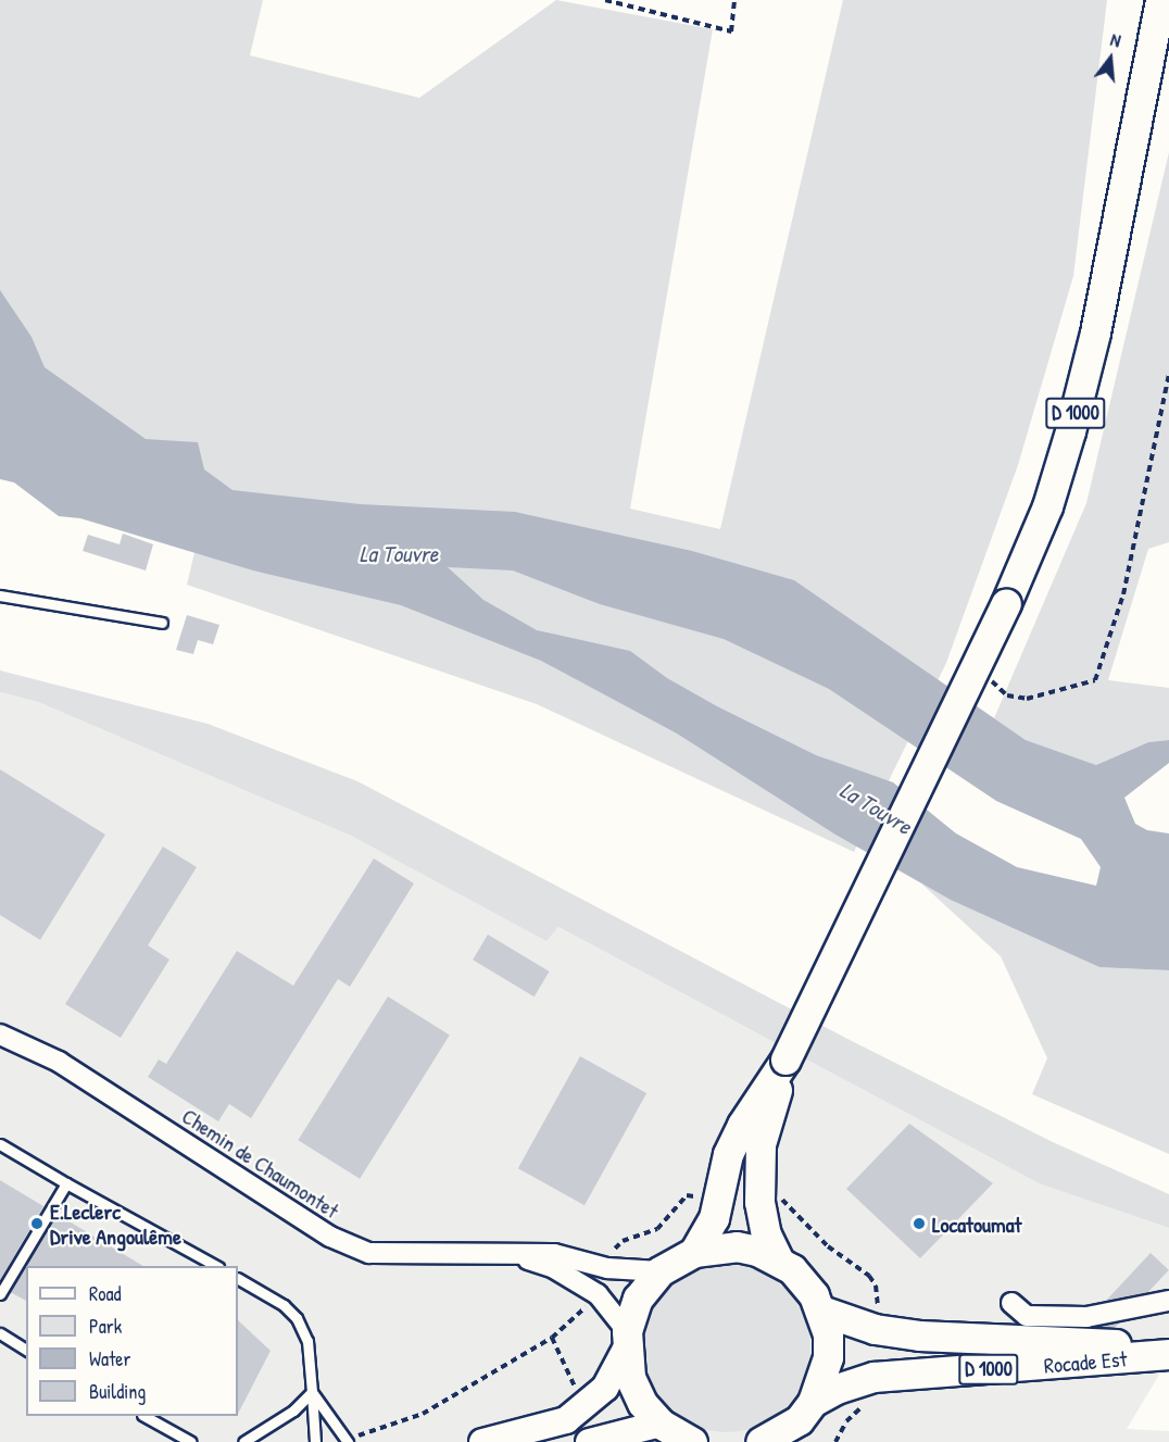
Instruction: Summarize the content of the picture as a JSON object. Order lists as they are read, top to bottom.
{
  "streets": {
    "main road": ["D 1000", "Rocade Est"],
    "street": ["Chemin de Chaumontet"]
  },
  "water": ["La Touvre"],
  "places": ["E.Leclerc Drive Angoulême", "Locatoumat"],
  "legend": [
    "Road",
    "Park",
    "Water",
    "Building"
  ],
  "north": "top"
}
